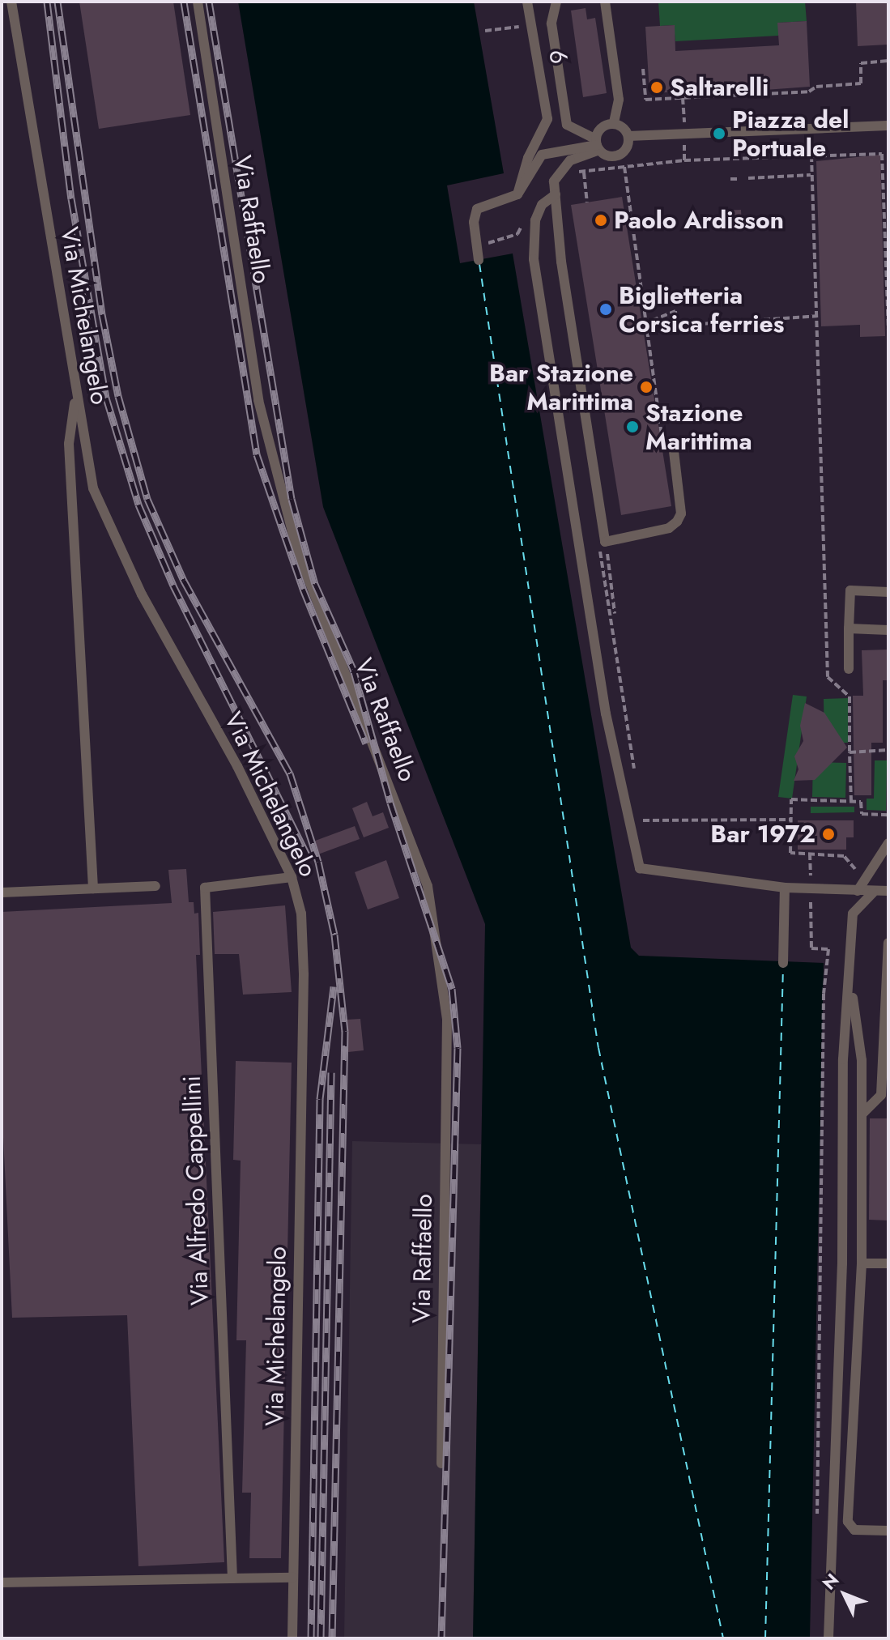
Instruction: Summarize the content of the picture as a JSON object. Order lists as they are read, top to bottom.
{
  "streets": {
    "lane": [
      "6",
      "Via Raffaello",
      "Via Michelangelo",
      "Via Alfredo Cappellini"
    ]
  },
  "crossings": [
    ["Via Michelangelo", "Via Alfredo Cappellini"]
  ],
  "places": [
    "Saltarelli",
    "Piazza del Portuale",
    "Paolo Ardisson",
    "Biglietteria Corsica ferries",
    "Bar Stazione Marittima",
    "Stazione Marittima",
    "Bar 1972"
  ],
  "north": "top left"
}
